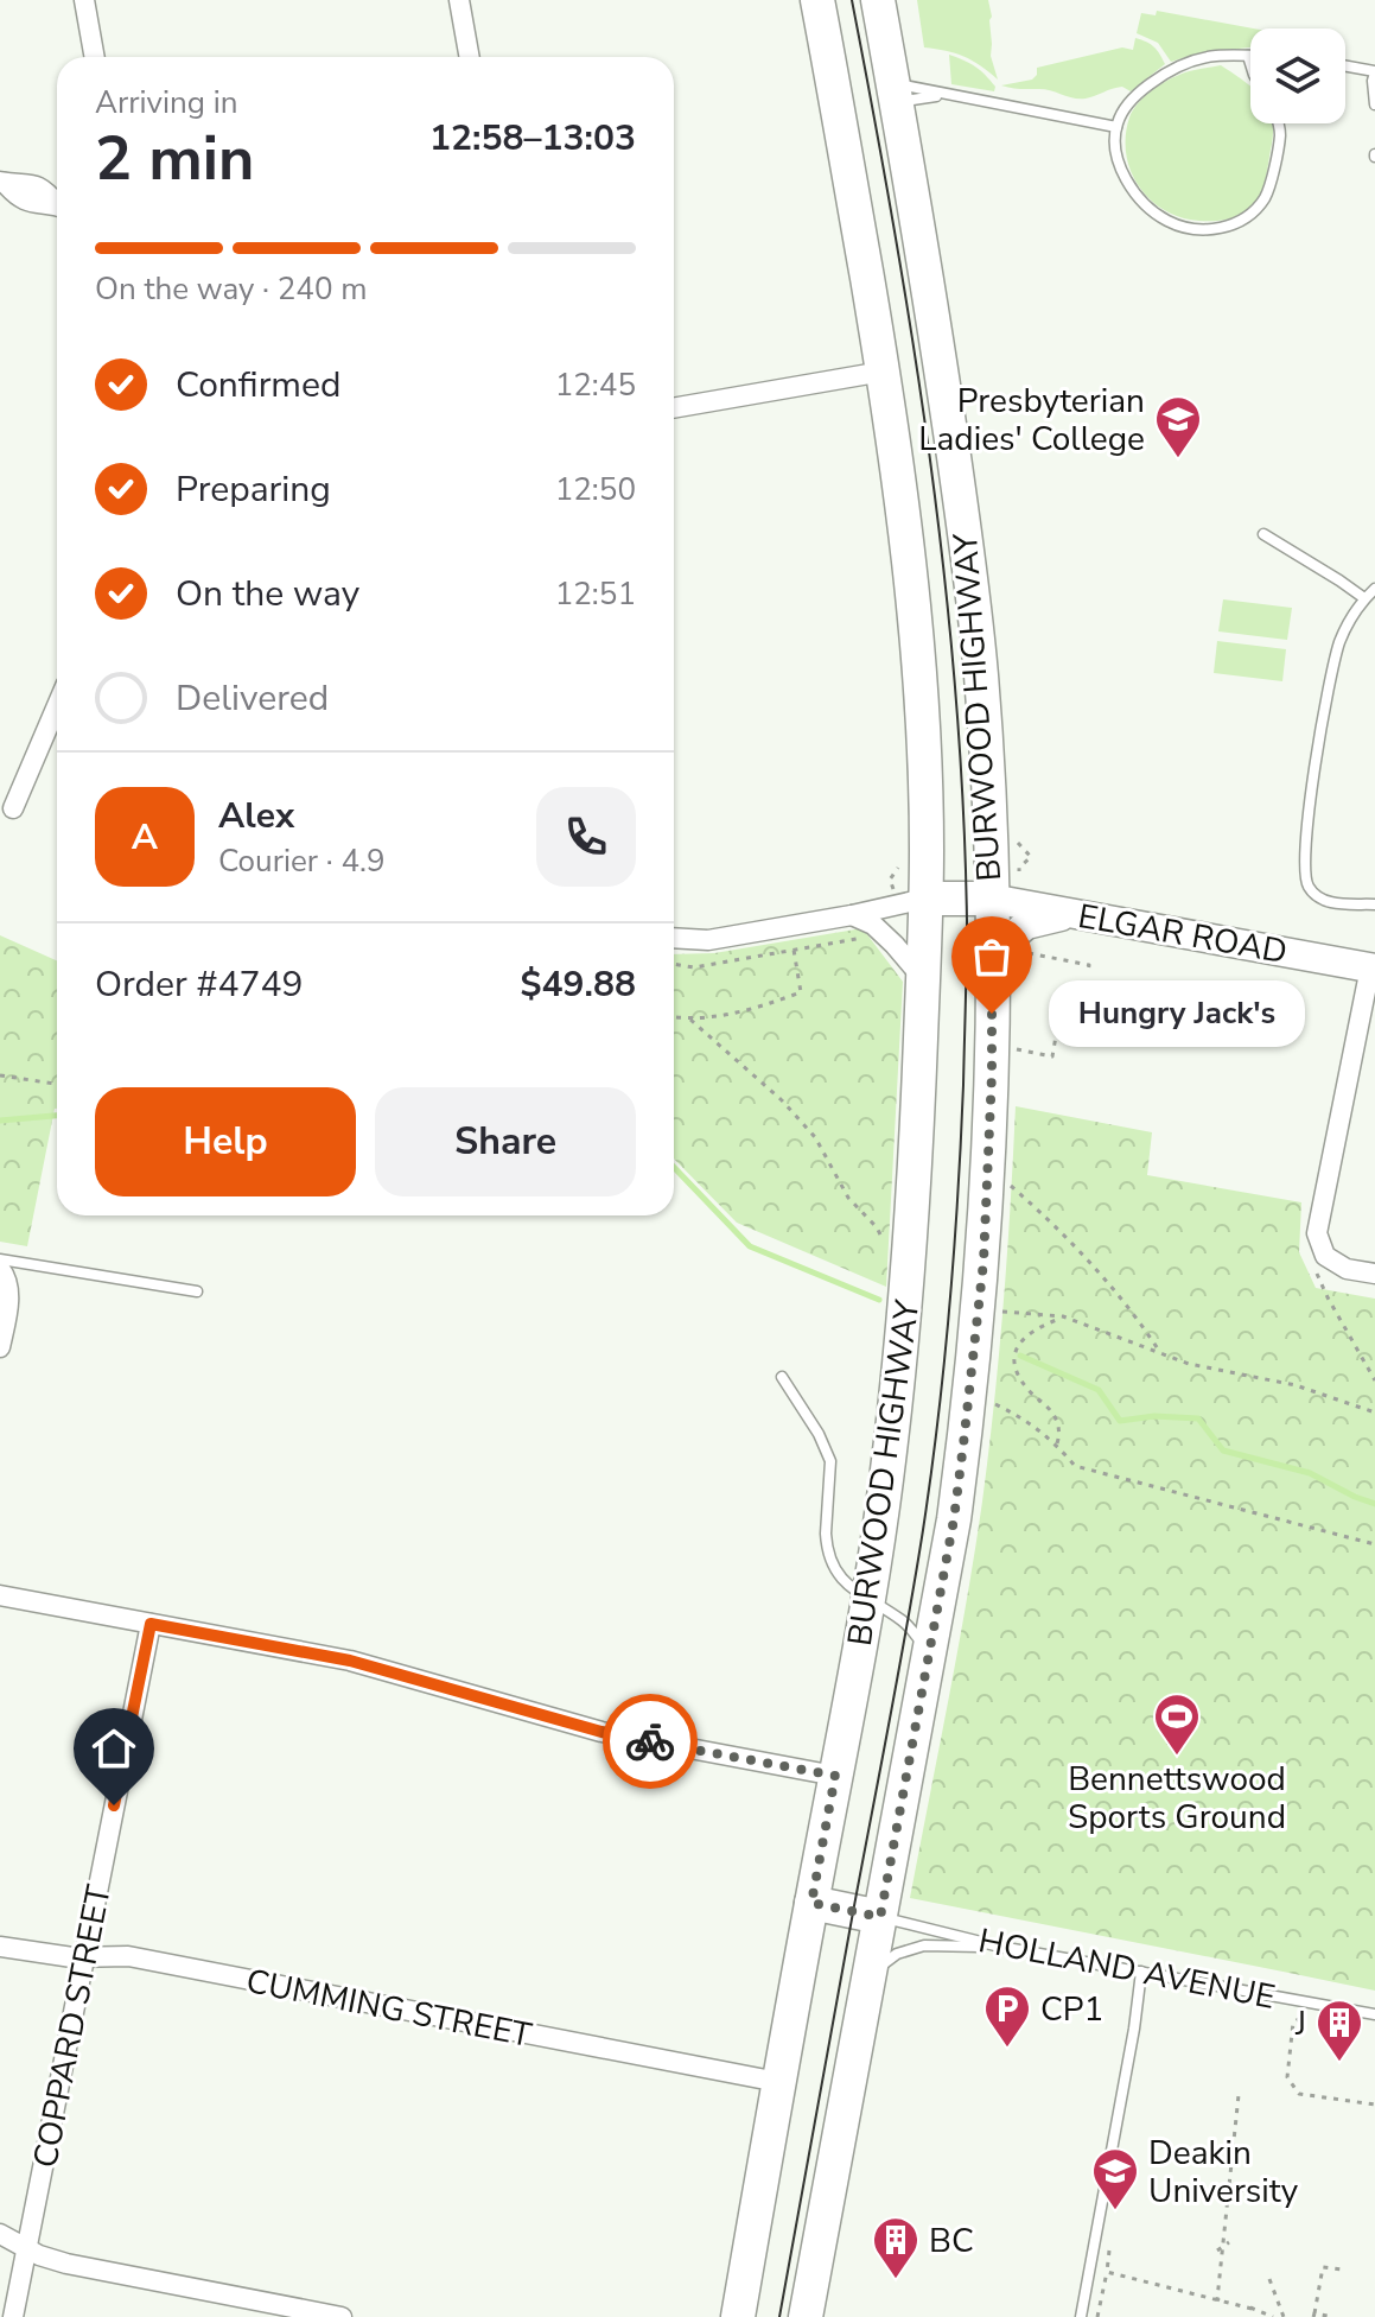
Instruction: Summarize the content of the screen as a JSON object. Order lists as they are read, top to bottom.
{
  "streets": {
    "highway": ["BURWOOD HIGHWAY"],
    "main road": ["ELGAR ROAD"],
    "street": ["CUMMING STREET", "COPPARD STREET"],
    "lane": ["HOLLAND AVENUE"]
  },
  "crossings": [
    ["BURWOOD HIGHWAY", "ELGAR ROAD"],
    ["BURWOOD HIGHWAY", "HOLLAND AVENUE"],
    ["BURWOOD HIGHWAY", "CUMMING STREET"],
    ["CUMMING STREET", "COPPARD STREET"]
  ],
  "places": {
    "school or university": ["Presbyterian Ladies' College", "Deakin University"],
    "other": ["Hungry Jack's"],
    "sports": ["Bennettswood Sports Ground"],
    "parking": ["CP1"],
    "building": ["J", "BC"]
  },
  "page": {
    "heading": ["2 min", "Arriving in", "12:58–13:03"],
    "panel": [
      "Alex",
      "Courier · 4.9",
      "Order #4749",
      "$49.88"
    ],
    "bar": "On the way · 240 m",
    "list": [
      ["Confirmed", "12:45"],
      ["Preparing", "12:50"],
      ["On the way", "12:51"],
      "Delivered"
    ],
    "round": "A",
    "bubble": "Hungry Jack's",
    "buttons": ["Help", "Share"]
  }
}
